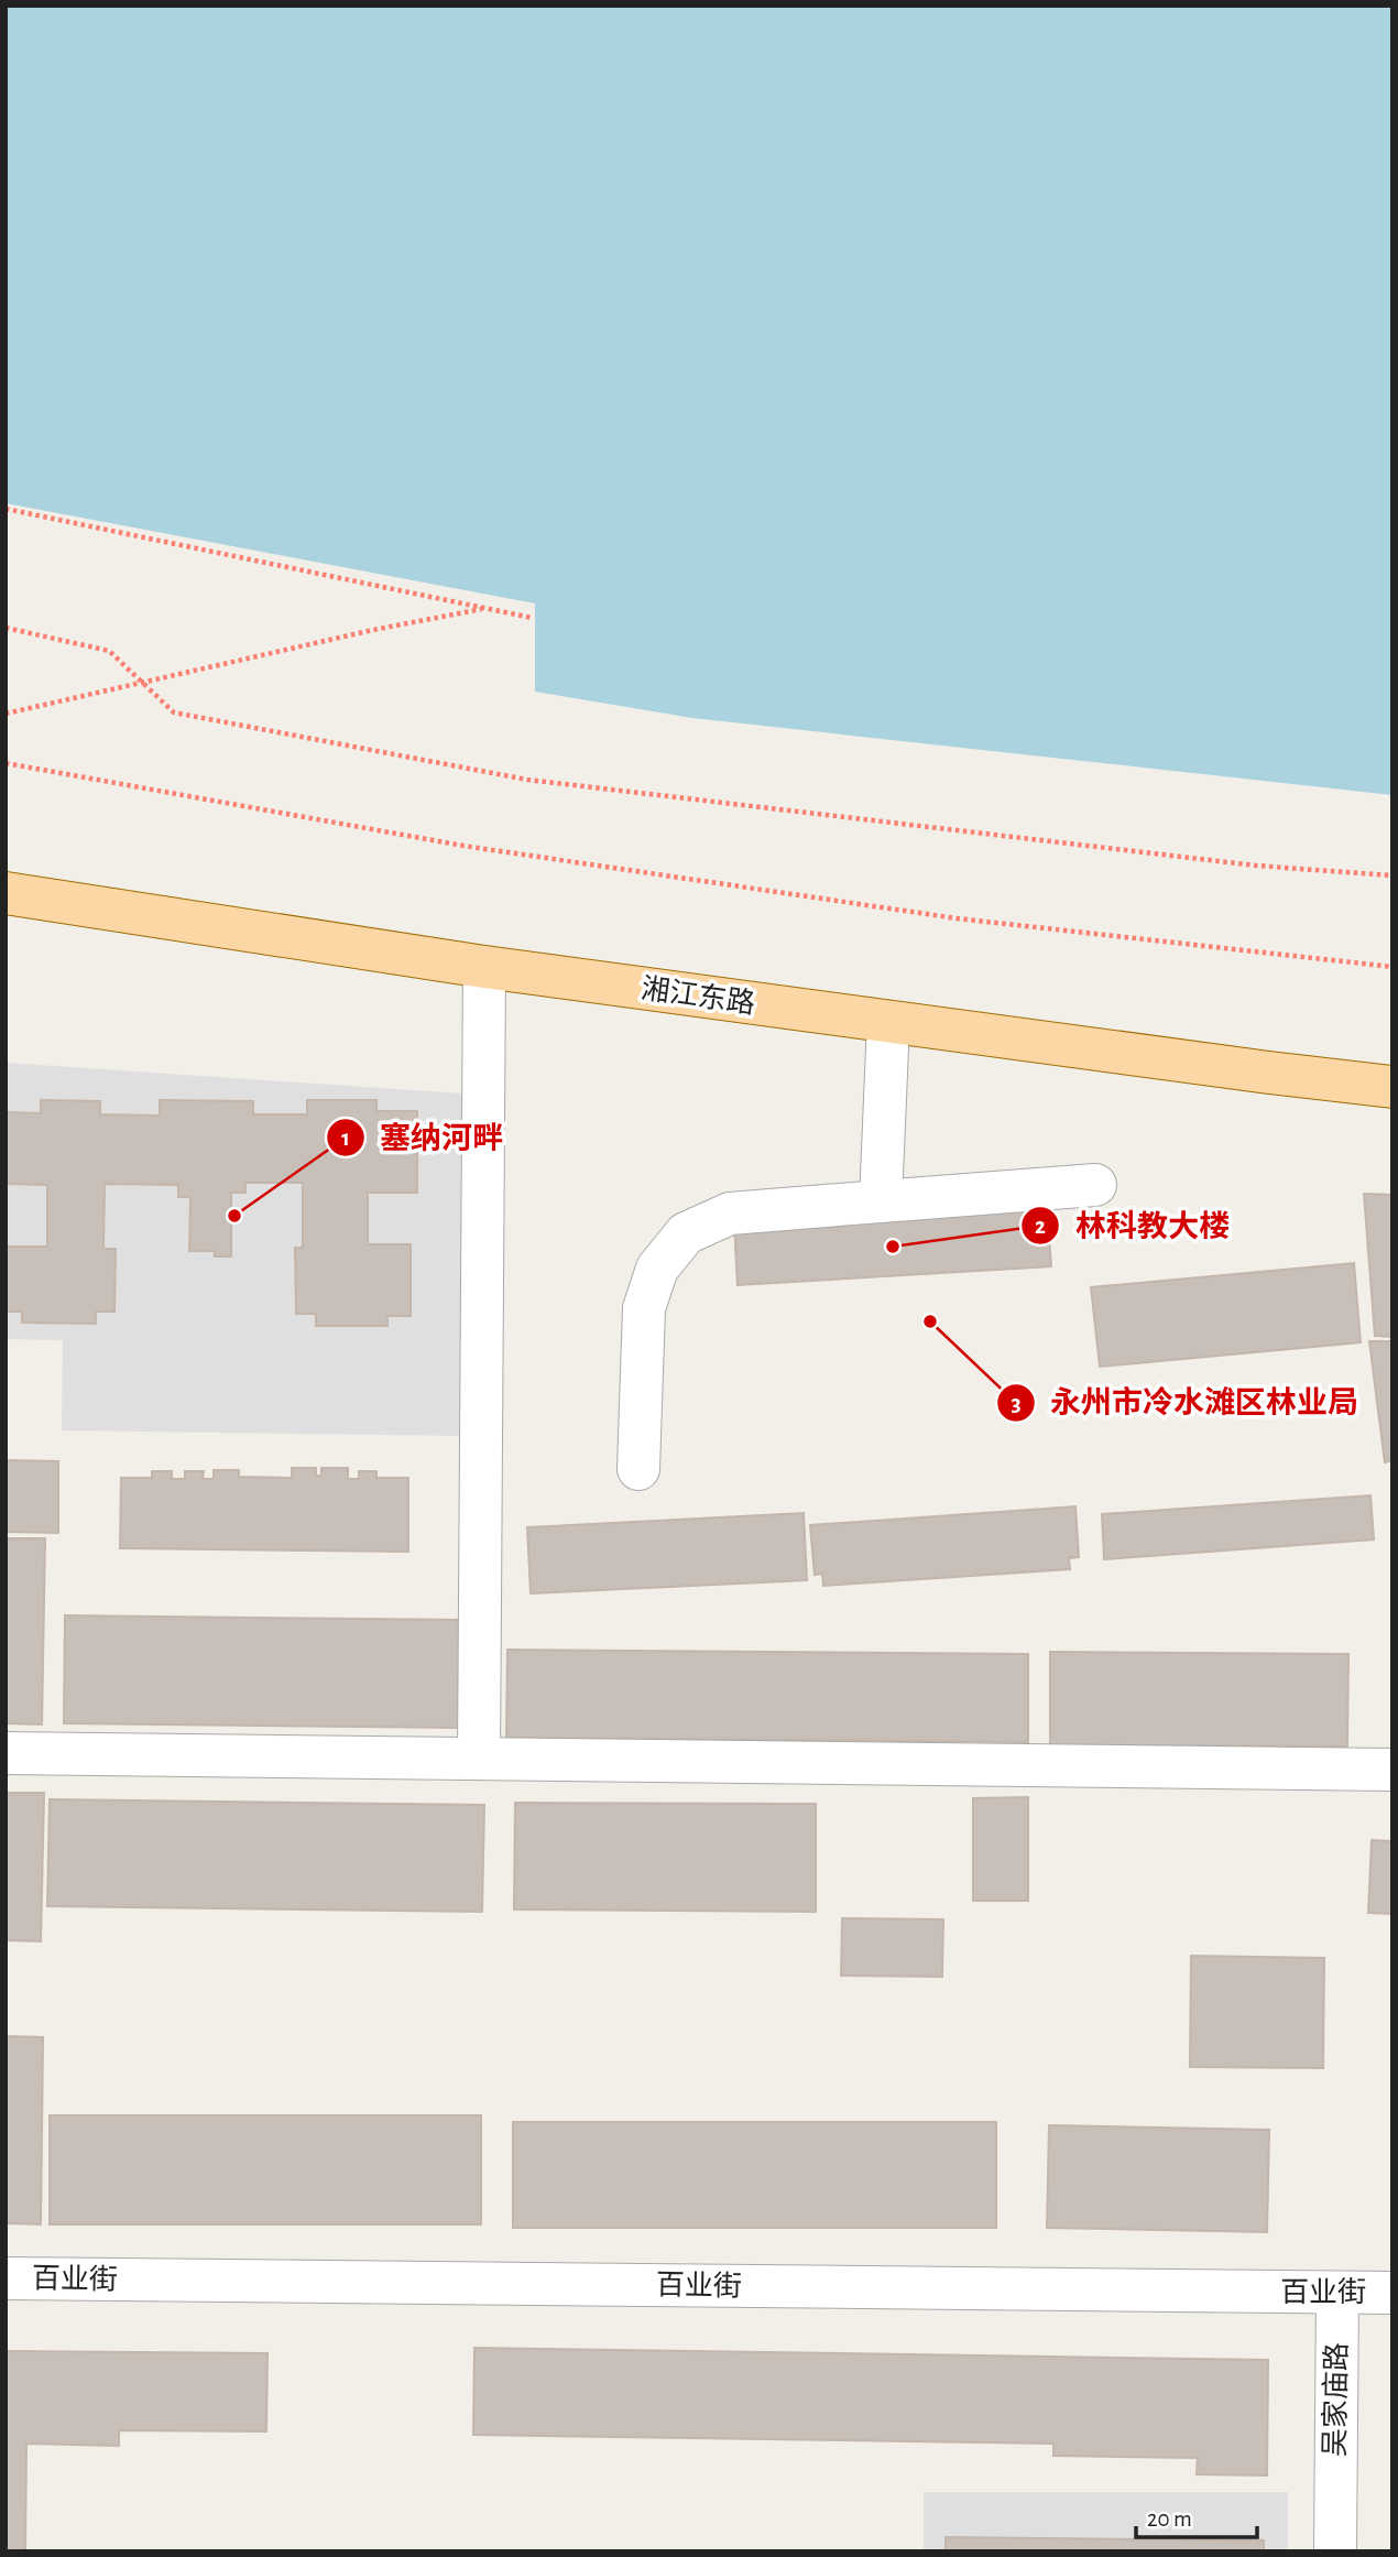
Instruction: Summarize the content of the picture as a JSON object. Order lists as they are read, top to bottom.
{
  "streets": {
    "main road": ["湘江东路"],
    "street": ["百业街", "吴家庙路"]
  },
  "crossings": [
    ["百业街", "吴家庙路"]
  ],
  "places": ["塞纳河畔", "林科教大楼", "永州市冷水滩区林业局"],
  "scale_bar": "20 m"
}
